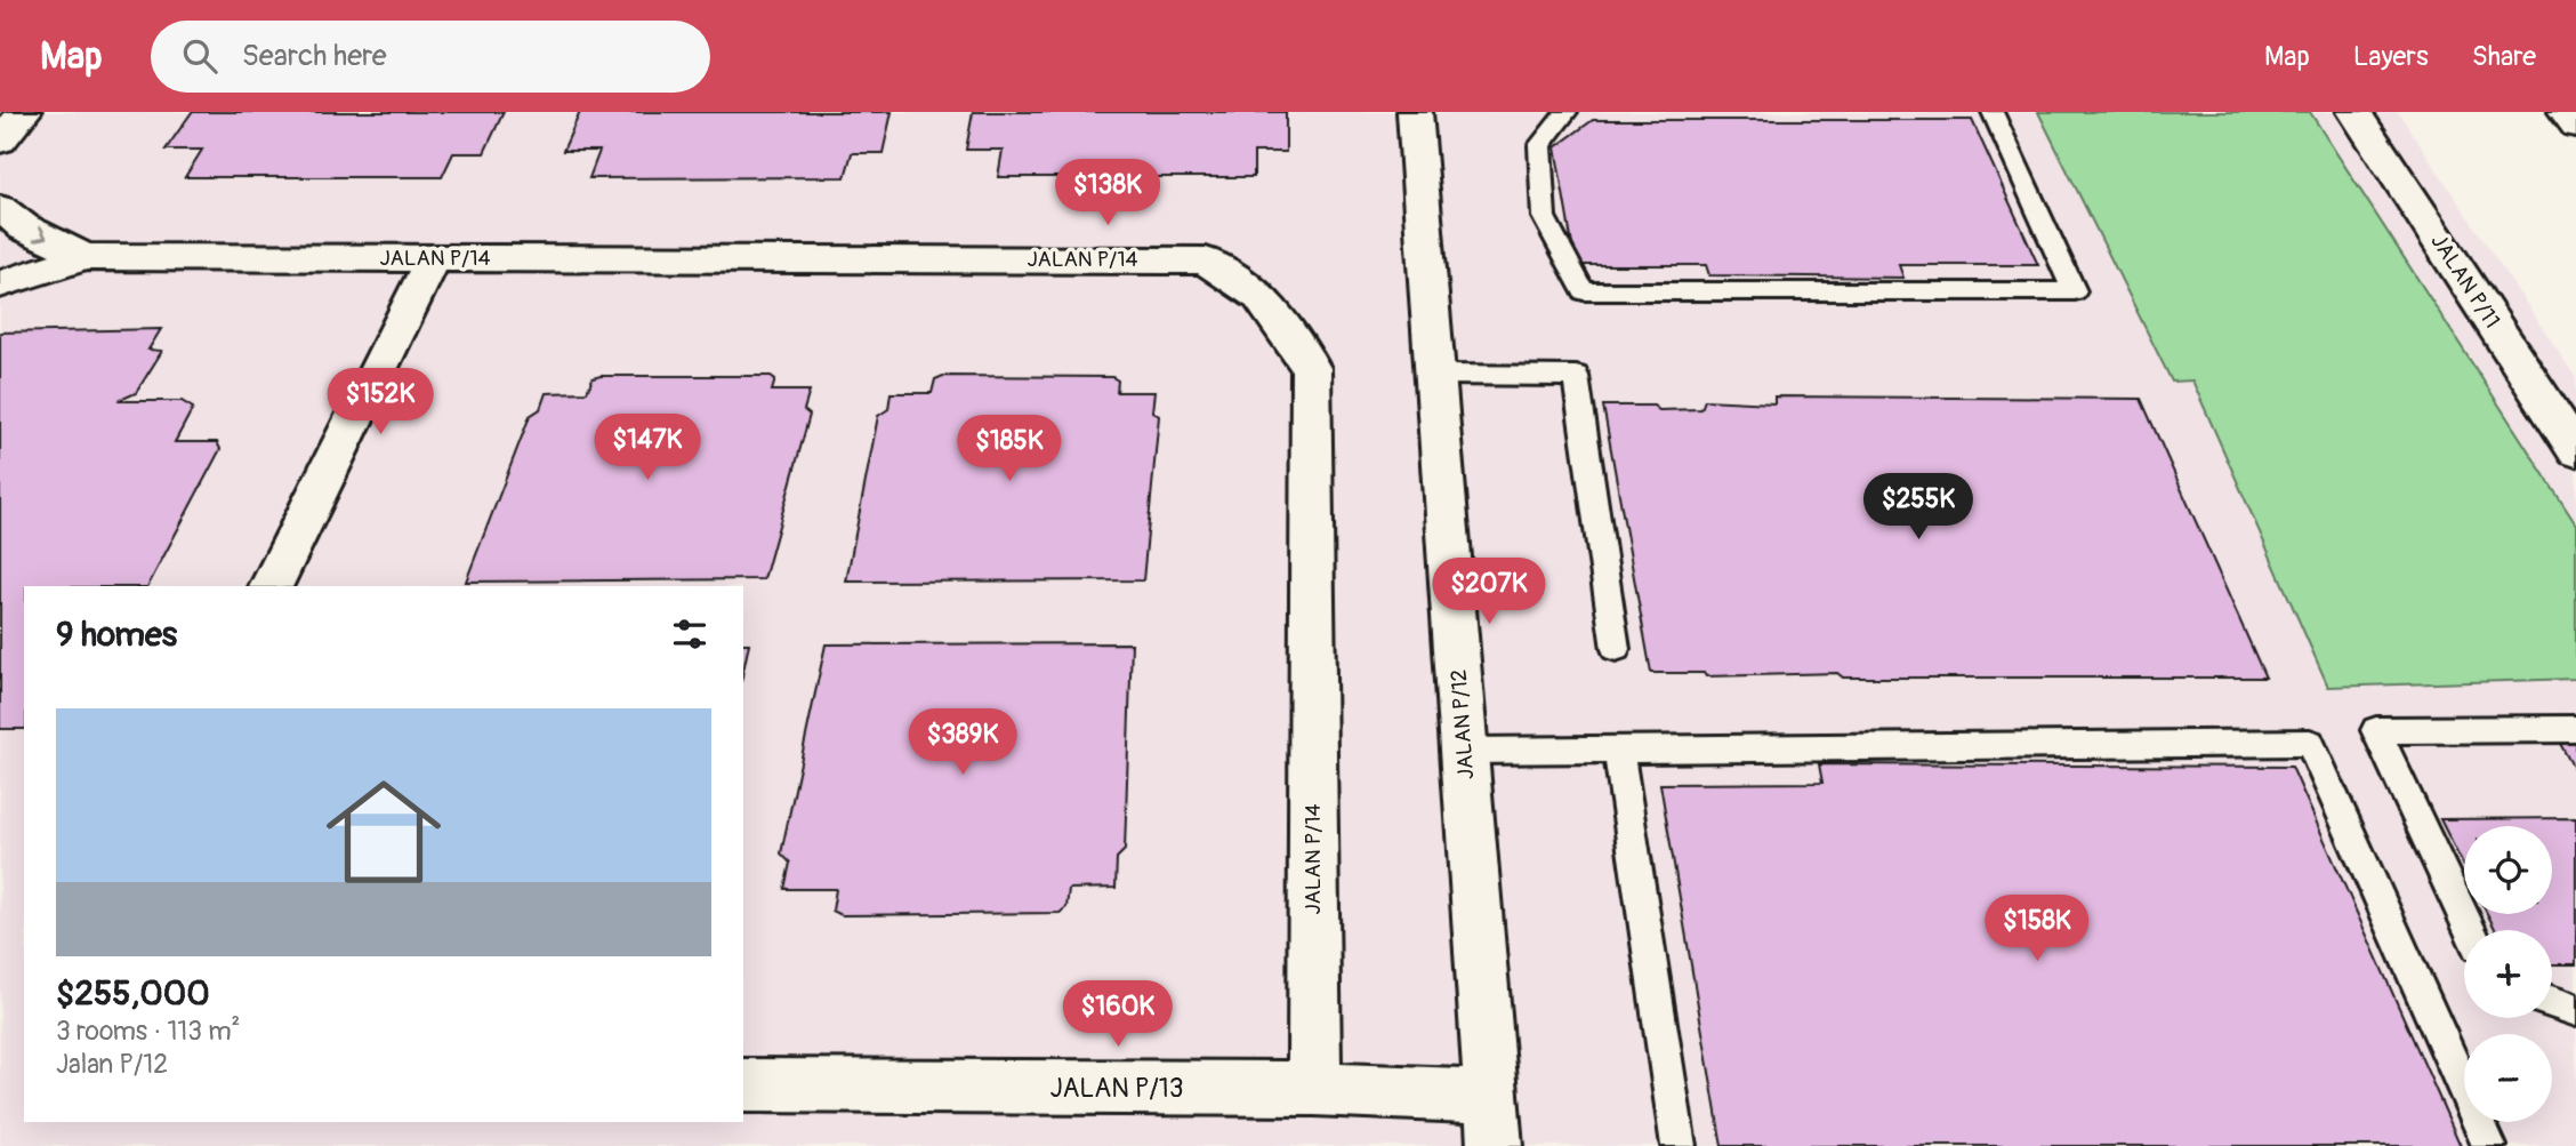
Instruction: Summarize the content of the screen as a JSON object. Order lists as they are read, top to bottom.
{
  "streets": {
    "street": [
      "JALAN P/14",
      "JALAN P/11",
      "JALAN P/12",
      "JALAN P/13"
    ]
  },
  "crossings": [
    ["JALAN P/14", "JALAN P/13"],
    ["JALAN P/12", "JALAN P/13"]
  ],
  "page": {
    "header": "Map",
    "search": "Search here",
    "nav": ["Map", "Layers", "Share"],
    "price": [
      "$138K",
      "$152K",
      "$147K",
      "$185K",
      "$255K",
      "$207K",
      "$389K",
      "$158K",
      "$160K"
    ],
    "heading": "9 homes",
    "list": [
      {
        "name": "$255,000",
        "note": "3 rooms · 113 m² · Jalan P/12"
      }
    ],
    "map_buttons": ["+", "−"]
  }
}
